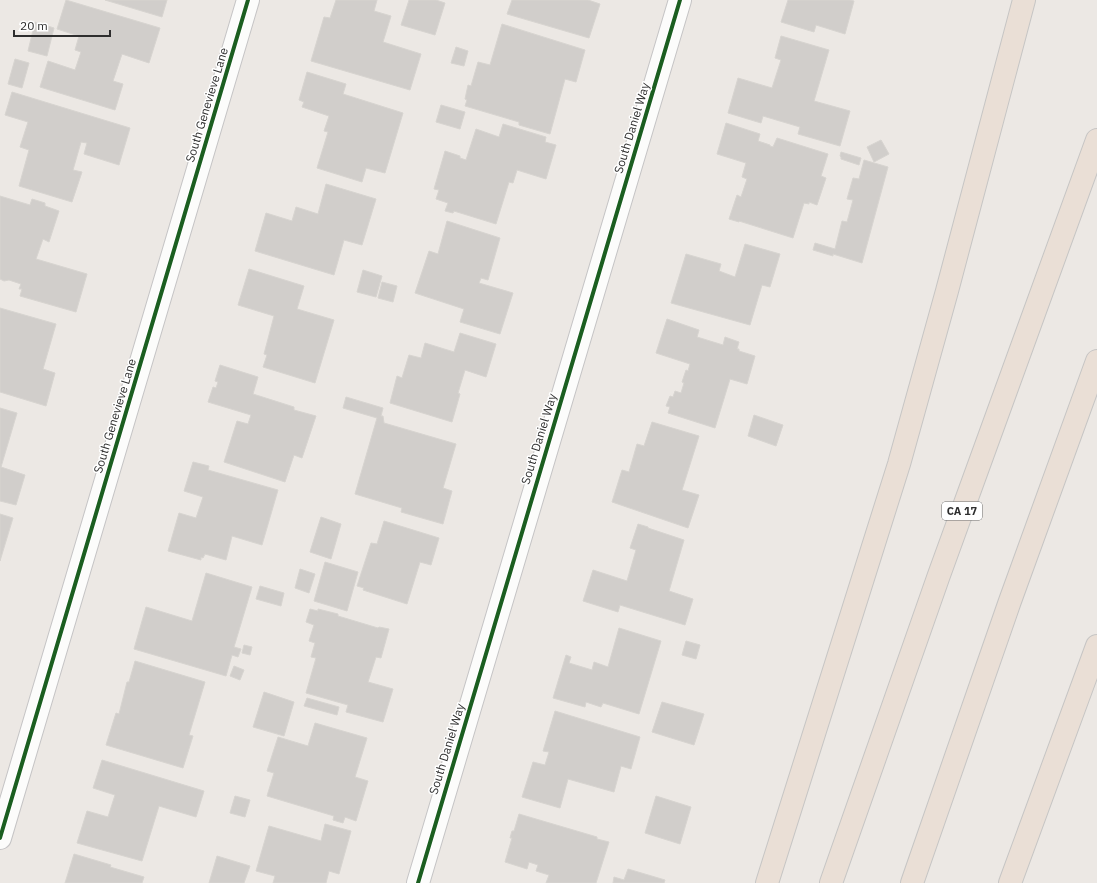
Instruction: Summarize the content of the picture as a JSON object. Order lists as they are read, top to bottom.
{
  "streets": {
    "highway": ["CA 17"],
    "street": ["South Genevieve Lane", "South Daniel Way"]
  },
  "scale_bar": "20 m"
}
